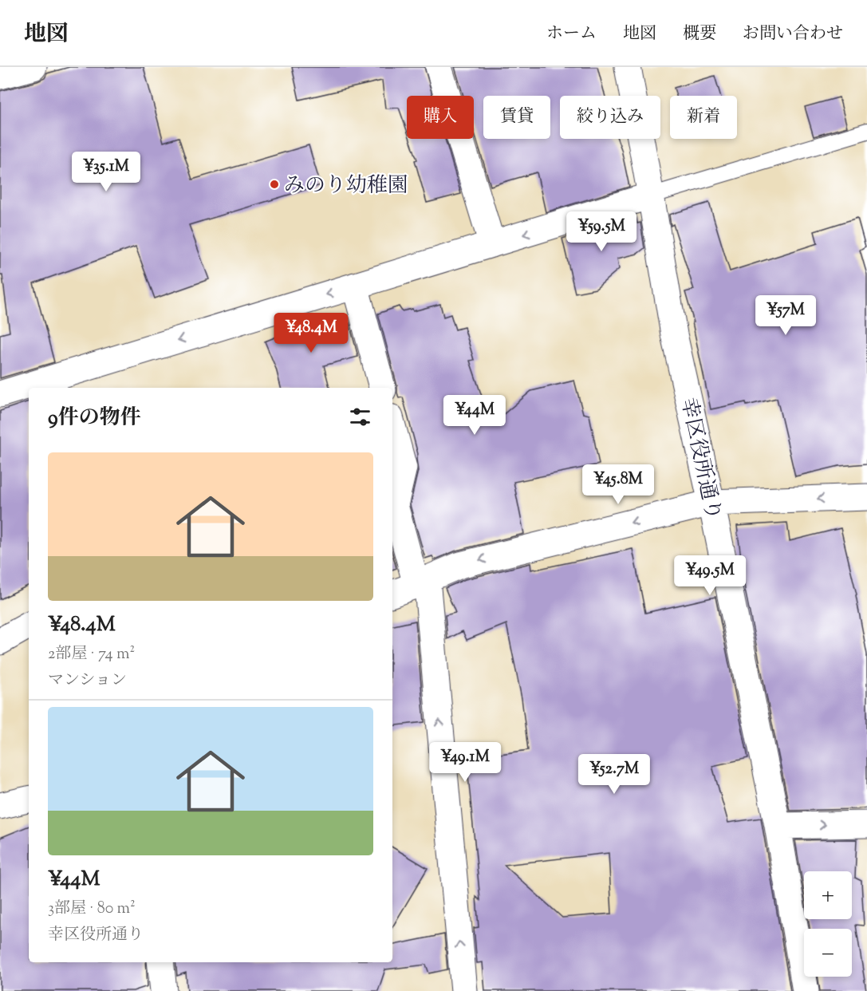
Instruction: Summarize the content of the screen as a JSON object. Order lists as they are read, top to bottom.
{
  "streets": {
    "street": ["幸区役所通り"]
  },
  "places": ["みのり幼稚園"],
  "page": {
    "header": "地図",
    "nav": [
      "ホーム",
      "地図",
      "概要",
      "お問い合わせ"
    ],
    "chip": [
      "購入",
      "賃貸",
      "絞り込み",
      "新着"
    ],
    "price": [
      "¥35.1M",
      "¥59.5M",
      "¥57M",
      "¥48.4M",
      "¥44M",
      "¥45.8M",
      "¥49.5M",
      "¥49.1M",
      "¥52.7M"
    ],
    "heading": "9件の物件",
    "list": [
      {
        "name": "¥48.4M",
        "note": "2部屋 · 74 m² · マンション"
      },
      {
        "name": "¥44M",
        "note": "3部屋 · 80 m² · 幸区役所通り"
      }
    ],
    "map_buttons": ["+", "−"]
  }
}
